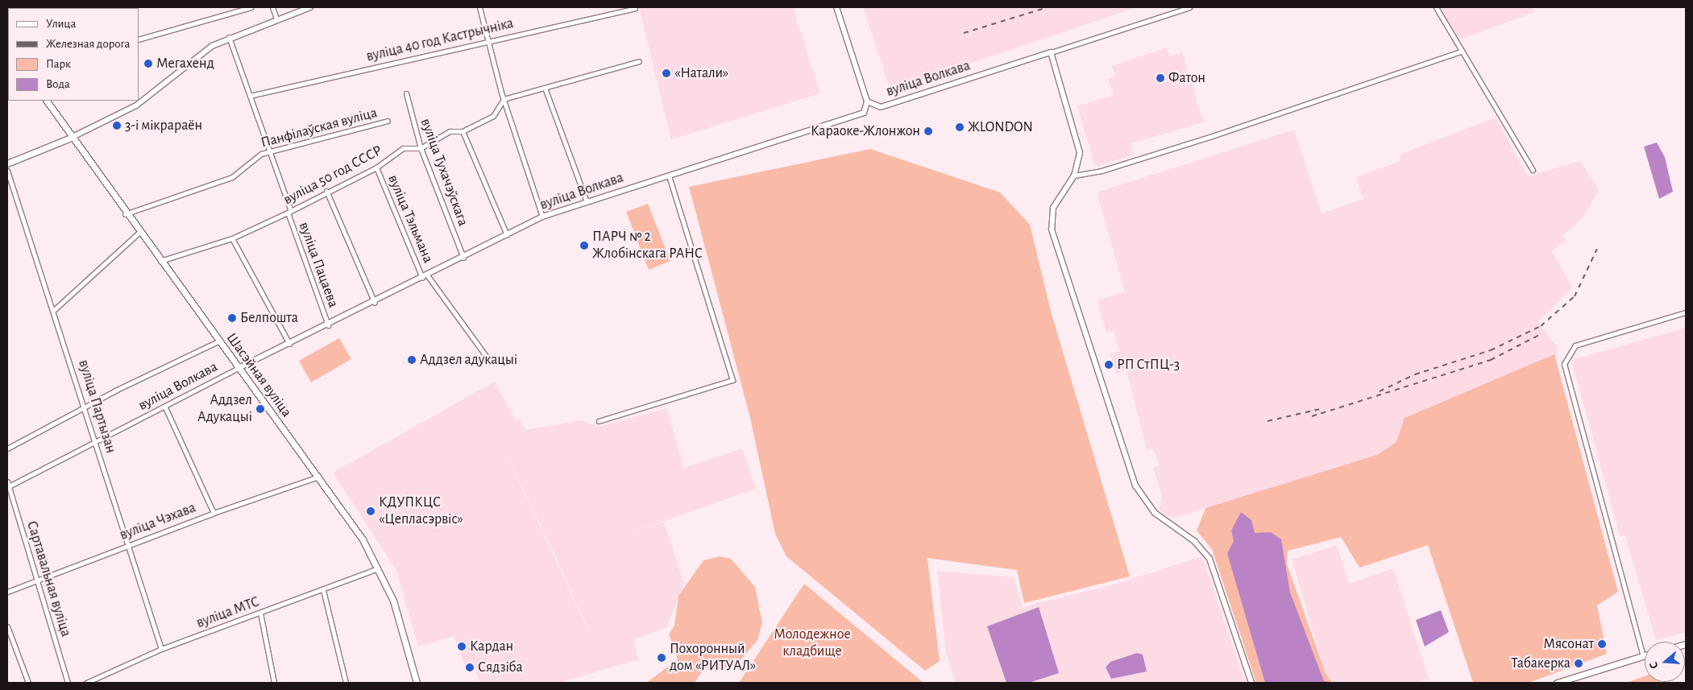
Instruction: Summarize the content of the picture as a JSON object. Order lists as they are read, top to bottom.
{
  "streets": {
    "main road": ["Шасэйная вуліца"],
    "street": [
      "вуліца 40 год Кастрычніка",
      "вуліца Волкава",
      "Панфілаўская вуліца",
      "вуліца Тухачэўскага",
      "вуліца 50 год СССР",
      "вуліца Тэльмана",
      "вуліца Пацаева",
      "вуліца Партызан",
      "вуліца Чэхава",
      "Сартавальная вуліца",
      "вуліца МТС"
    ]
  },
  "crossings": [
    ["вуліца 40 год Кастрычніка", "вуліца Пацаева"],
    ["вуліца Волкава", "вуліца Тухачэўскага"],
    ["вуліца Волкава", "вуліца Тэльмана"],
    ["вуліца Волкава", "вуліца Пацаева"],
    ["вуліца Волкава", "Шасэйная вуліца"],
    ["вуліца Волкава", "вуліца Партызан"],
    ["вуліца Волкава", "Сартавальная вуліца"],
    ["Панфілаўская вуліца", "вуліца Пацаева"],
    ["Панфілаўская вуліца", "Шасэйная вуліца"],
    ["вуліца Тухачэўскага", "вуліца 50 год СССР"],
    ["вуліца 50 год СССР", "вуліца Тэльмана"],
    ["вуліца 50 год СССР", "вуліца Пацаева"],
    ["вуліца 50 год СССР", "Шасэйная вуліца"],
    ["Шасэйная вуліца", "вуліца Чэхава"],
    ["Шасэйная вуліца", "вуліца МТС"],
    ["вуліца Партызан", "вуліца Чэхава"],
    ["вуліца Партызан", "вуліца МТС"],
    ["вуліца Чэхава", "Сартавальная вуліца"]
  ],
  "parks": ["Молодежное кладбище"],
  "places": [
    "Мегахенд",
    "«Натали»",
    "Фатон",
    "3-і мікрараён",
    "ЖLONDON",
    "Караоке-Жлонжон",
    "ПАРЧ № 2 Жлобінскага РАНС",
    "Белпошта",
    "Аддзел адукацыі",
    "РП СтПЦ-3",
    "Аддзел Адукацыі",
    "КДУПКЦС «Цепласэрвіс»",
    "Мясонат",
    "Кардан",
    "Похоронный дом «РИТУАЛ»",
    "Табакерка",
    "Сядзіба"
  ],
  "legend": [
    "Улица",
    "Железная дорога",
    "Парк",
    "Вода"
  ],
  "north": "left"
}
